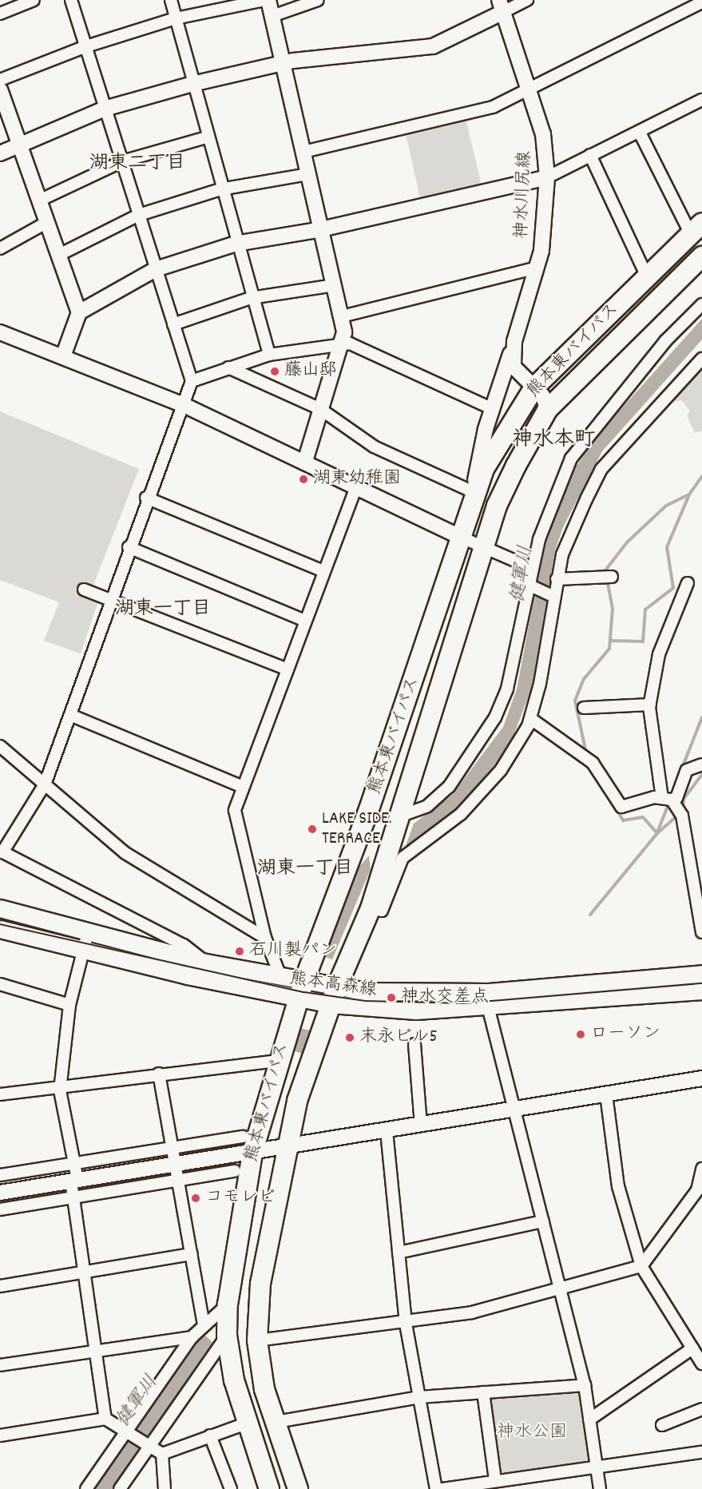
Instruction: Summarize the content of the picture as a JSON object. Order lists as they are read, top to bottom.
{
  "streets": {
    "highway": ["熊本東バイパス"],
    "main road": ["熊本高森線"],
    "street": ["神水川尻線"]
  },
  "crossings": [
    ["神水川尻線", "熊本東バイパス"],
    ["熊本東バイパス", "熊本高森線"]
  ],
  "districts": [
    "湖東二丁目",
    "神水本町",
    "湖東一丁目",
    "湖東一丁目"
  ],
  "water": ["健軍川"],
  "parks": ["神水公園"],
  "places": [
    "藤山邸",
    "湖東幼稚園",
    "LAKE SIDE. TERRACE",
    "石川製パン",
    "神水交差点",
    "ローソン",
    "末永ビル5",
    "コモレビ"
  ]
}
